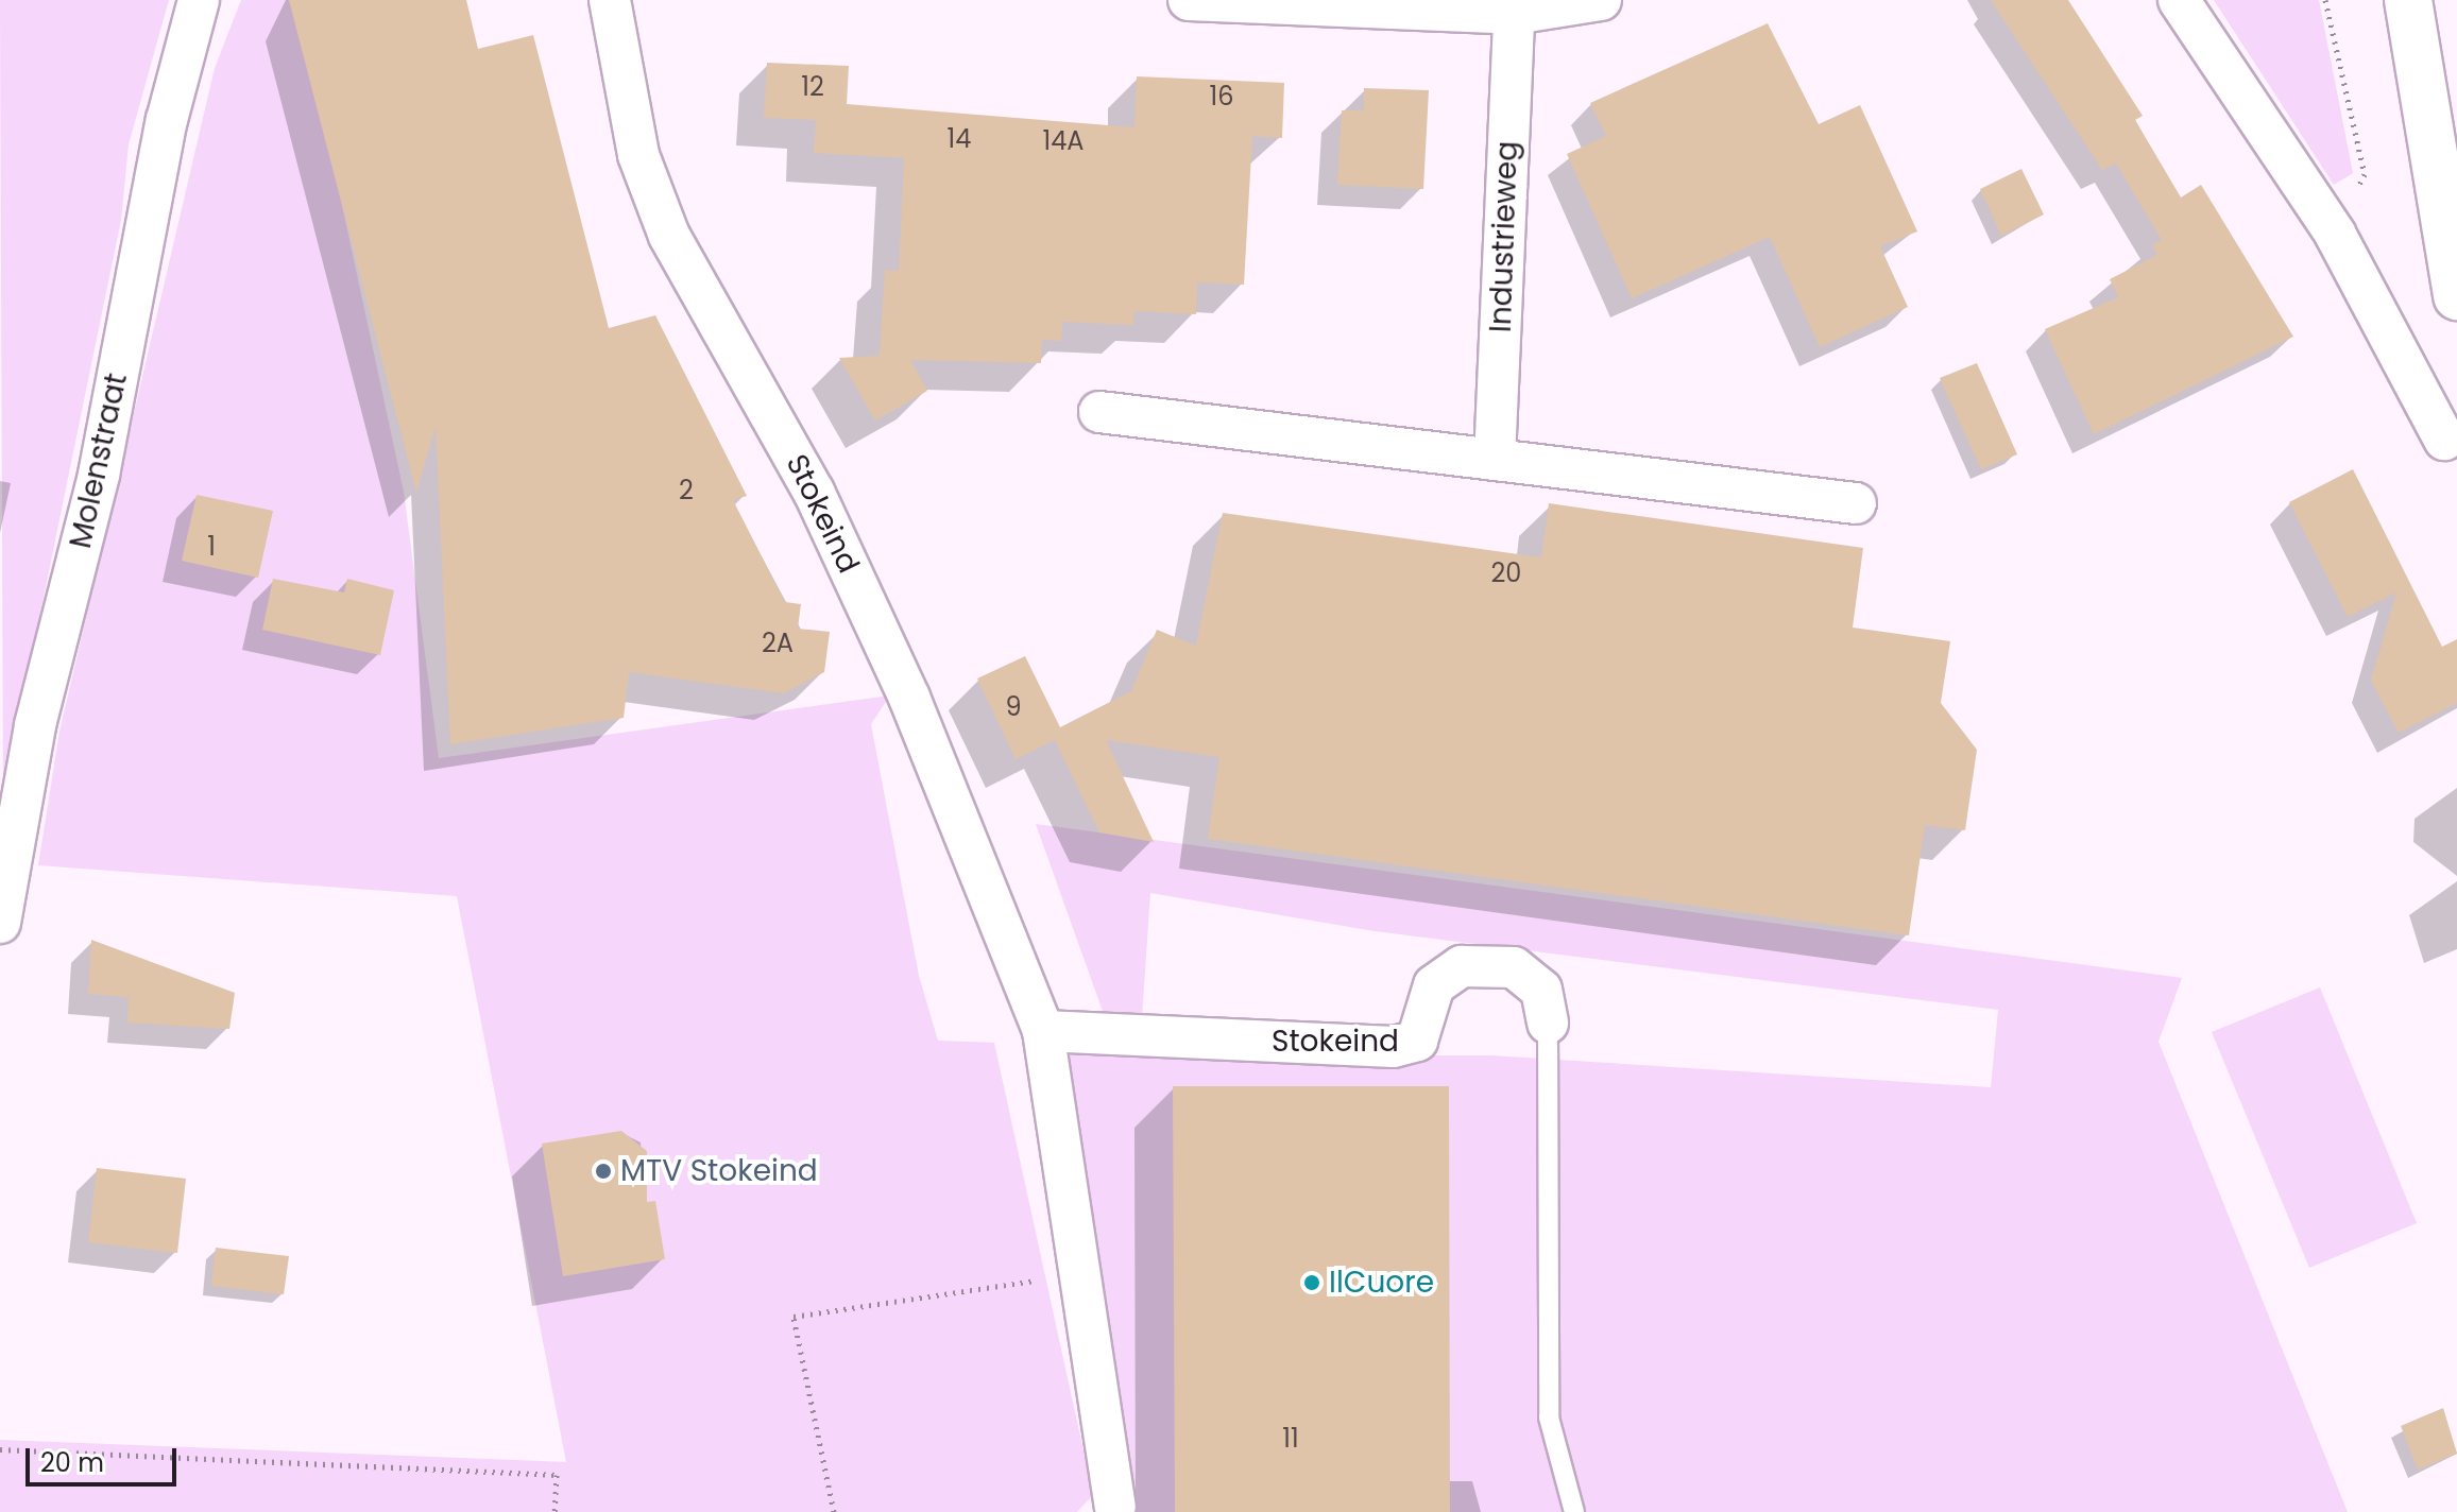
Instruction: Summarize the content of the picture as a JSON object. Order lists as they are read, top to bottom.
{
  "streets": {
    "street": ["Industrieweg", "Molenstraat", "Stokeind"]
  },
  "places": ["MTV Stokeind", "IlCuore"],
  "house_numbers": [
    "12",
    "16",
    "14",
    "14A",
    "2",
    "1",
    "20",
    "2A",
    "9",
    "11"
  ],
  "scale_bar": "20 m"
}
